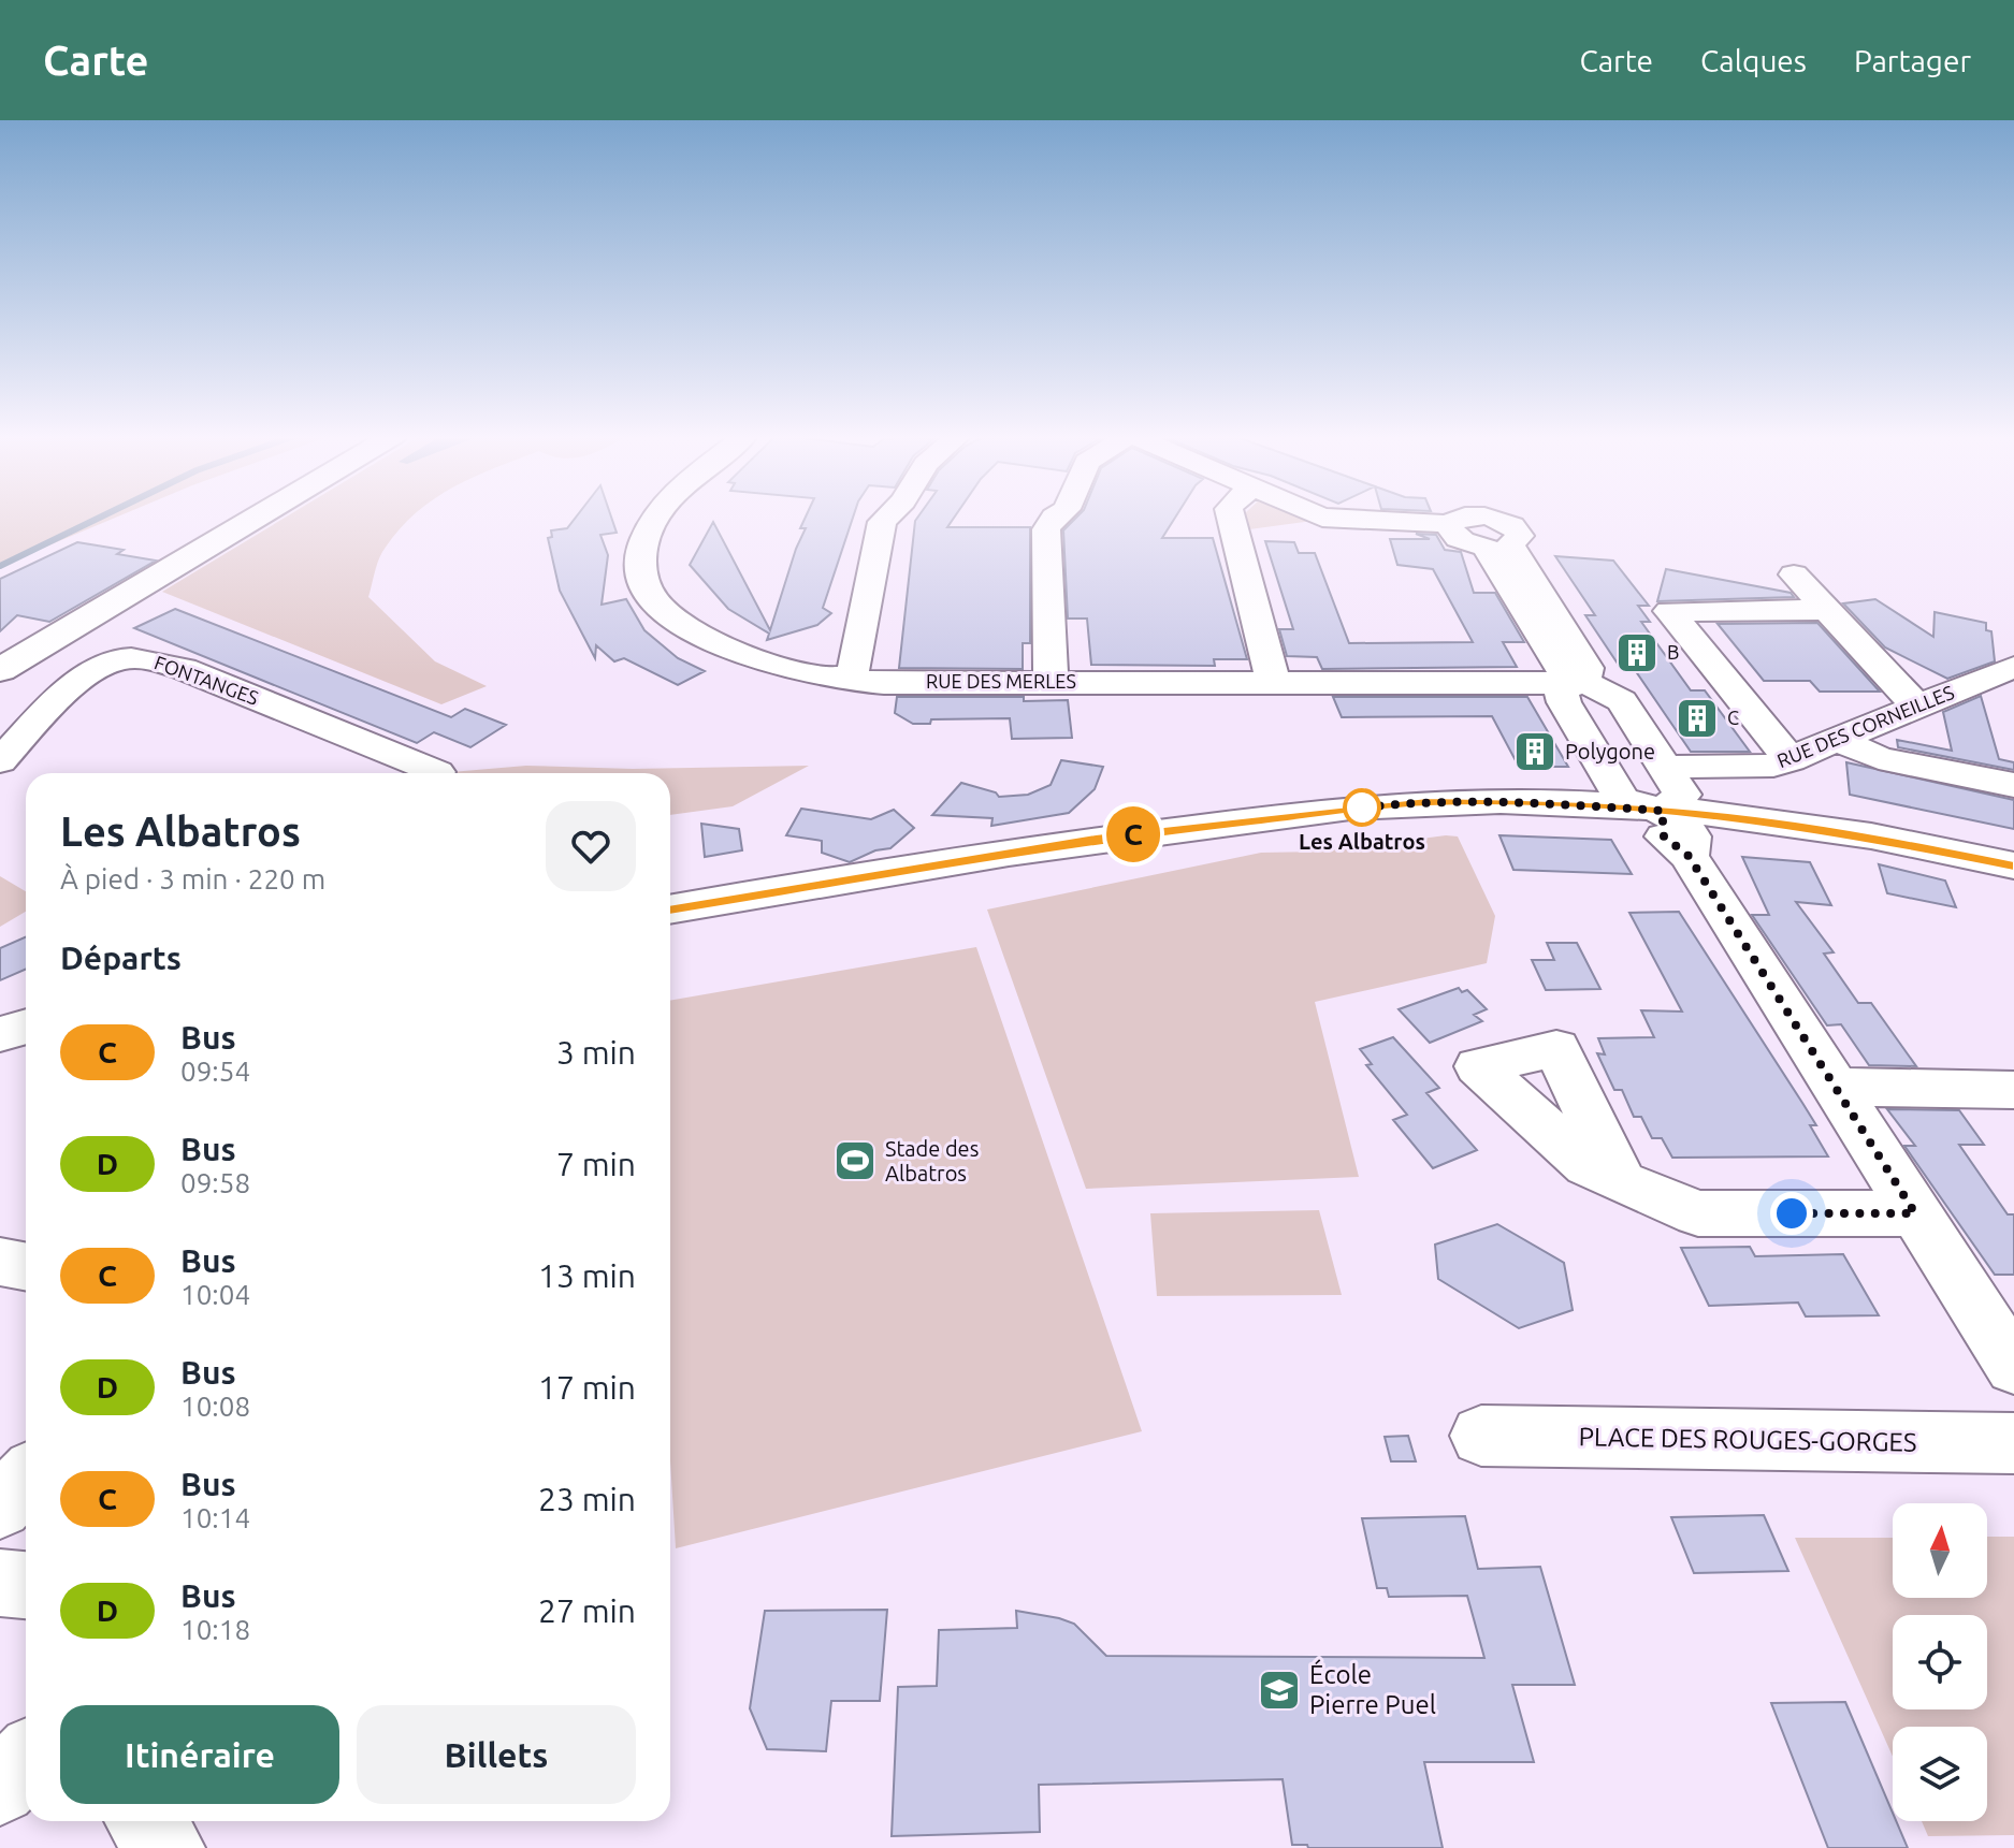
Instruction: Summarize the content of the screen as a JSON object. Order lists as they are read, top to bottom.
{
  "streets": {
    "street": [
      "FONTANGES",
      "RUE DES MERLES",
      "RUE DES CORNEILLES",
      "PLACE DES ROUGES-GORGES"
    ]
  },
  "crossings": [
    ["RUE DES MERLES", "RUE DES CORNEILLES"]
  ],
  "places": {
    "building": ["B", "C", "Polygone"],
    "other": ["Les Albatros"],
    "sports": ["Stade des Albatros"],
    "school or university": ["École Pierre Puel"]
  },
  "lines": ["bus line C"],
  "north": "top",
  "page": {
    "header": "Carte",
    "nav": ["Carte", "Calques", "Partager"],
    "on_map": "C",
    "heading": [
      ["Les Albatros", "À pied · 3 min · 220 m"],
      "Départs"
    ],
    "list": [
      {
        "mark": "C",
        "name": "Bus",
        "note": "09:54",
        "value": "3 min"
      },
      {
        "mark": "D",
        "name": "Bus",
        "note": "09:58",
        "value": "7 min"
      },
      {
        "mark": "C",
        "name": "Bus",
        "note": "10:04",
        "value": "13 min"
      },
      {
        "mark": "D",
        "name": "Bus",
        "note": "10:08",
        "value": "17 min"
      },
      {
        "mark": "C",
        "name": "Bus",
        "note": "10:14",
        "value": "23 min"
      },
      {
        "mark": "D",
        "name": "Bus",
        "note": "10:18",
        "value": "27 min"
      }
    ],
    "buttons": ["Itinéraire", "Billets"]
  }
}
